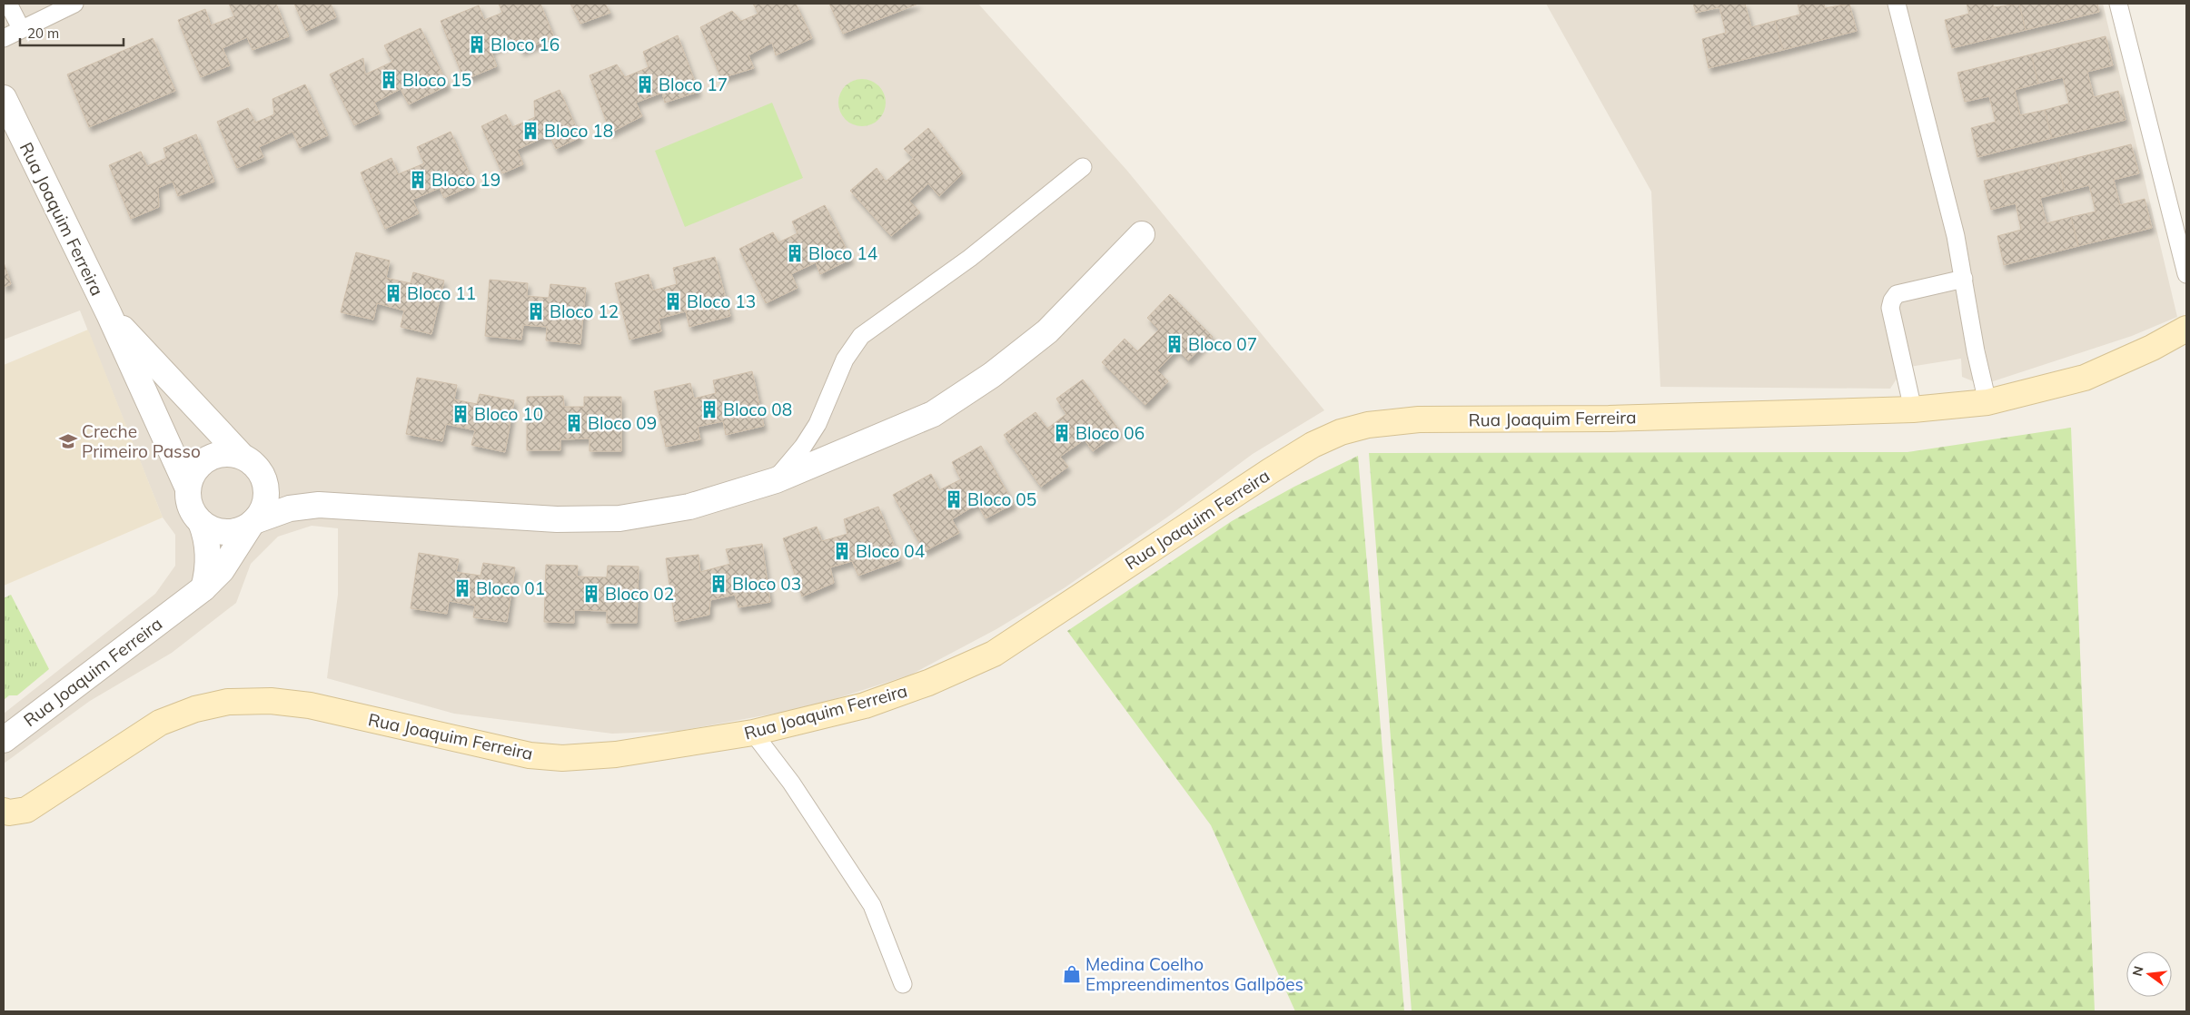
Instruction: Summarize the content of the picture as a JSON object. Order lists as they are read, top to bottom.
{
  "streets": {
    "street": ["Rua Joaquim Ferreira"]
  },
  "places": {
    "building": [
      "Bloco 16",
      "Bloco 15",
      "Bloco 17",
      "Bloco 18",
      "Bloco 19",
      "Bloco 14",
      "Bloco 11",
      "Bloco 13",
      "Bloco 12",
      "Bloco 07",
      "Bloco 08",
      "Bloco 10",
      "Bloco 09",
      "Bloco 06",
      "Bloco 05",
      "Bloco 04",
      "Bloco 03",
      "Bloco 01",
      "Bloco 02"
    ],
    "school or university": ["Creche Primeiro Passo"],
    "shop": ["Medina Coelho Empreendimentos Gallpões"]
  },
  "scale_bar": "20 m",
  "north": "left"
}
